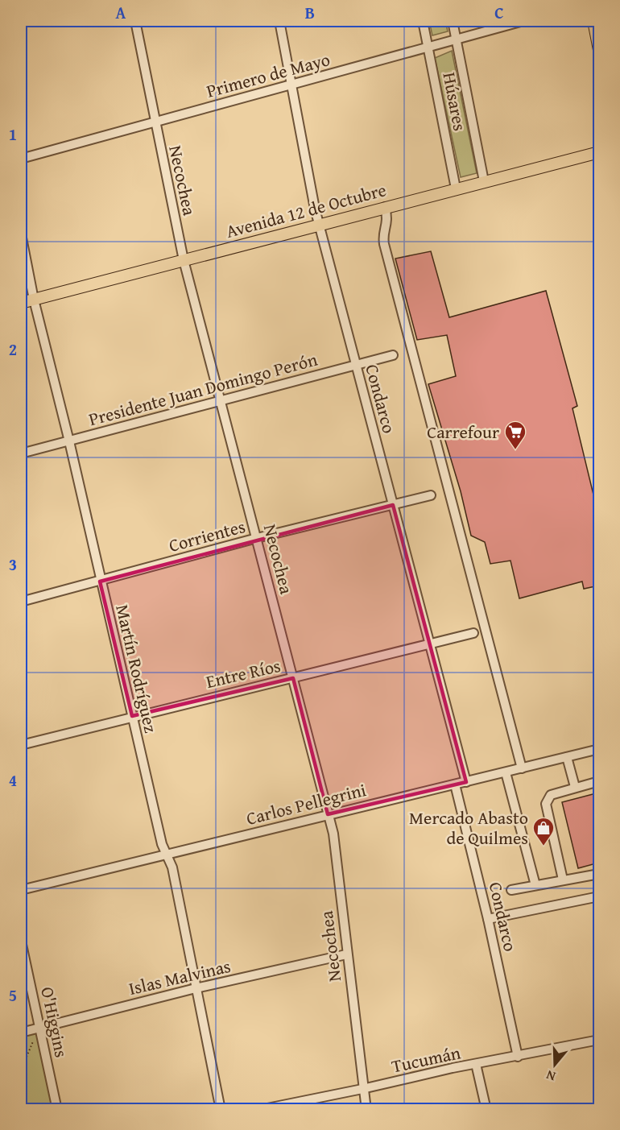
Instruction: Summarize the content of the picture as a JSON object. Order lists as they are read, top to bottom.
{
  "streets": {
    "main road": ["Avenida 12 de Octubre"],
    "street": [
      "Primero de Mayo",
      "Húsares",
      "Necochea",
      "Presidente Juan Domingo Perón",
      "Condarco",
      "Corrientes",
      "Martín Rodríguez",
      "Entre Ríos",
      "Carlos Pellegrini",
      "Islas Malvinas",
      "O'Higgins",
      "Tucumán"
    ]
  },
  "crossings": [
    ["Primero de Mayo", "Húsares"],
    ["Primero de Mayo", "Necochea"],
    ["Primero de Mayo", "Condarco"],
    ["Húsares", "Avenida 12 de Octubre"],
    ["Necochea", "Avenida 12 de Octubre"],
    ["Necochea", "Presidente Juan Domingo Perón"],
    ["Necochea", "Corrientes"],
    ["Necochea", "Entre Ríos"],
    ["Necochea", "Carlos Pellegrini"],
    ["Necochea", "Islas Malvinas"],
    ["Necochea", "Tucumán"],
    ["Avenida 12 de Octubre", "Condarco"],
    ["Avenida 12 de Octubre", "Martín Rodríguez"],
    ["Presidente Juan Domingo Perón", "Condarco"],
    ["Presidente Juan Domingo Perón", "Martín Rodríguez"],
    ["Condarco", "Corrientes"],
    ["Condarco", "Entre Ríos"],
    ["Condarco", "Carlos Pellegrini"],
    ["Condarco", "Tucumán"],
    ["Corrientes", "Martín Rodríguez"],
    ["Martín Rodríguez", "Entre Ríos"],
    ["Martín Rodríguez", "Carlos Pellegrini"],
    ["Martín Rodríguez", "Islas Malvinas"],
    ["Islas Malvinas", "O'Higgins"]
  ],
  "places": {
    "supermarket": ["Carrefour"],
    "shop": ["Mercado Abasto de Quilmes"]
  },
  "north": "bottom",
  "grid": {
    "columns": ["A", "B", "C"],
    "rows": [
      "1",
      "2",
      "3",
      "4",
      "5"
    ]
  }
}
